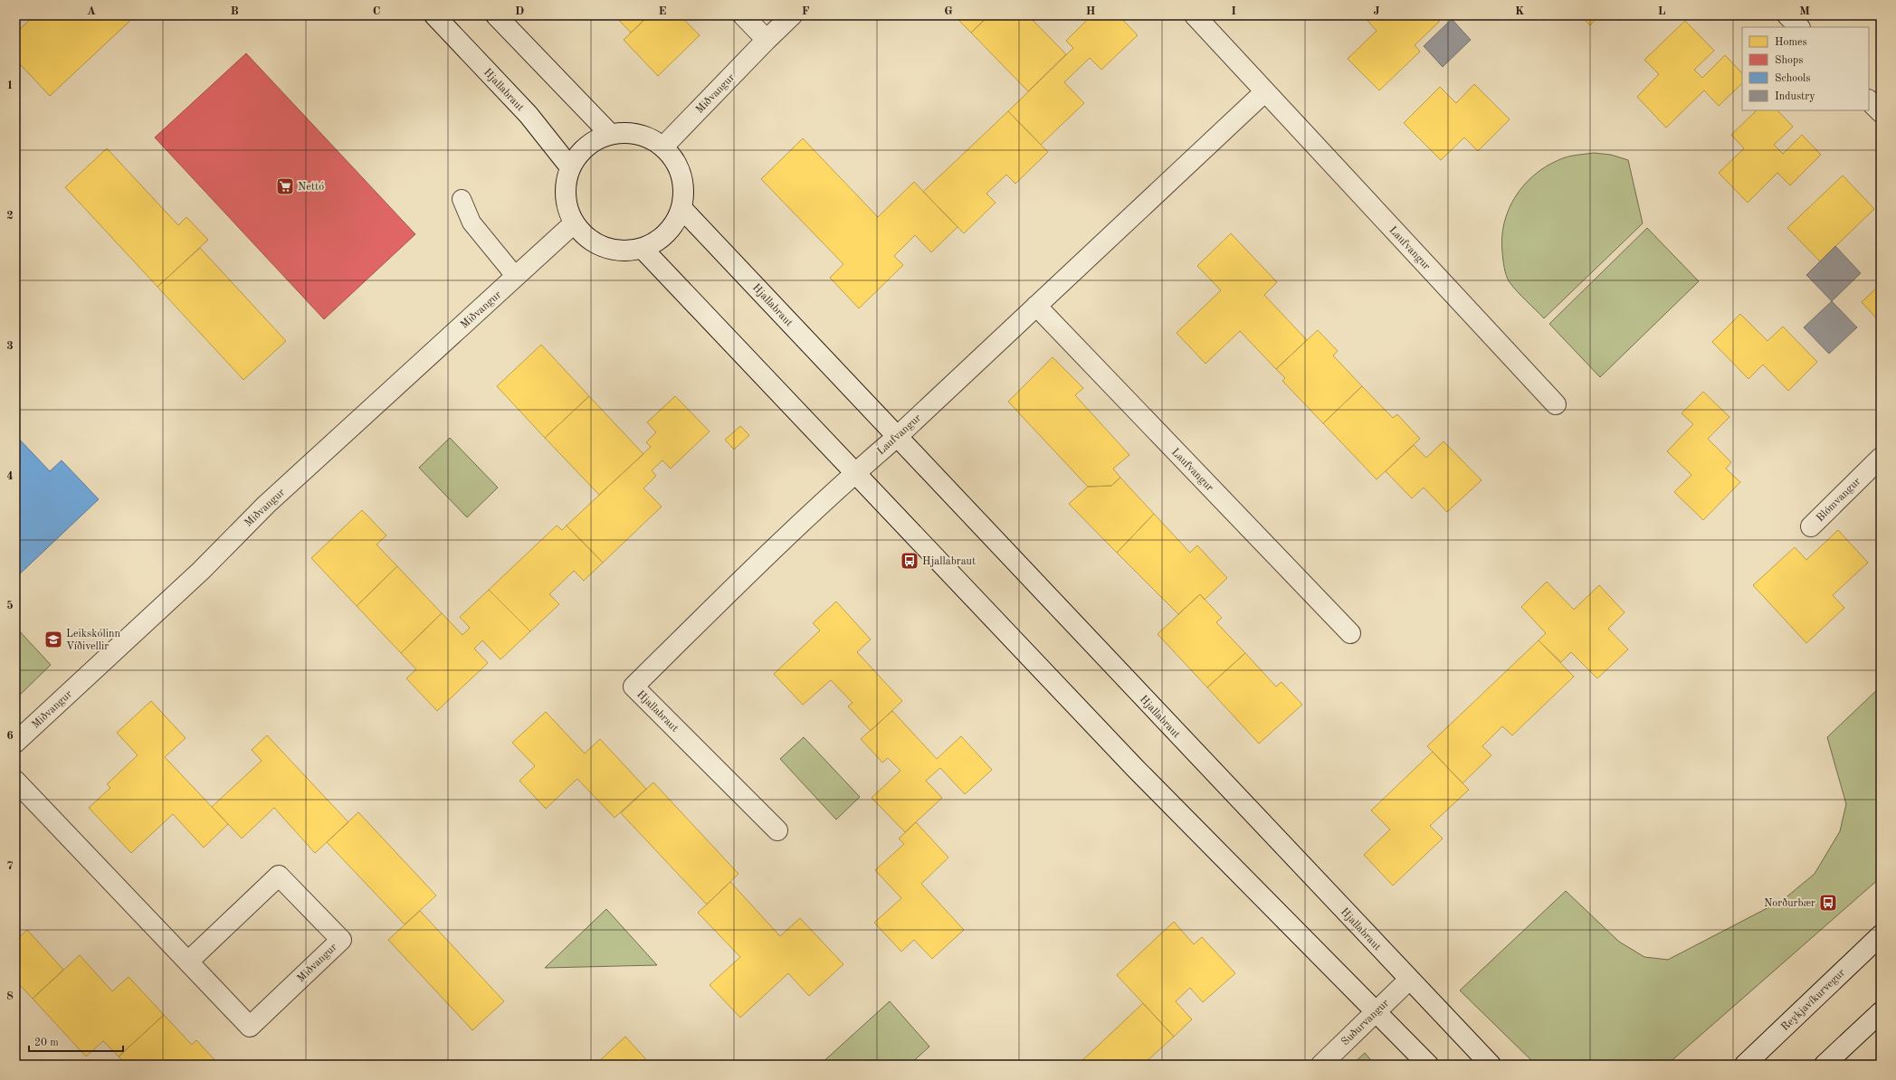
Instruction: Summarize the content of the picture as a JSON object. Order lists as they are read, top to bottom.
{
  "streets": {
    "street": [
      "Hjallabraut",
      "Miðvangur",
      "Laufvangur",
      "Blómvangur",
      "Reykjavíkurvegur",
      "Suðurvangur"
    ]
  },
  "crossings": [
    ["Hjallabraut", "Miðvangur"],
    ["Hjallabraut", "Laufvangur"],
    ["Hjallabraut", "Suðurvangur"]
  ],
  "places": {
    "supermarket": ["Nettó"],
    "bus stop": ["Hjallabraut", "Norðurbær"],
    "school or university": ["Leikskólinn Víðivellir"]
  },
  "legend": [
    "Homes",
    "Shops",
    "Schools",
    "Industry"
  ],
  "scale_bar": "20 m",
  "grid": {
    "columns": [
      "A",
      "B",
      "C",
      "D",
      "E",
      "F",
      "G",
      "H",
      "I",
      "J",
      "K",
      "L",
      "M"
    ],
    "rows": [
      "1",
      "2",
      "3",
      "4",
      "5",
      "6",
      "7",
      "8"
    ]
  }
}
